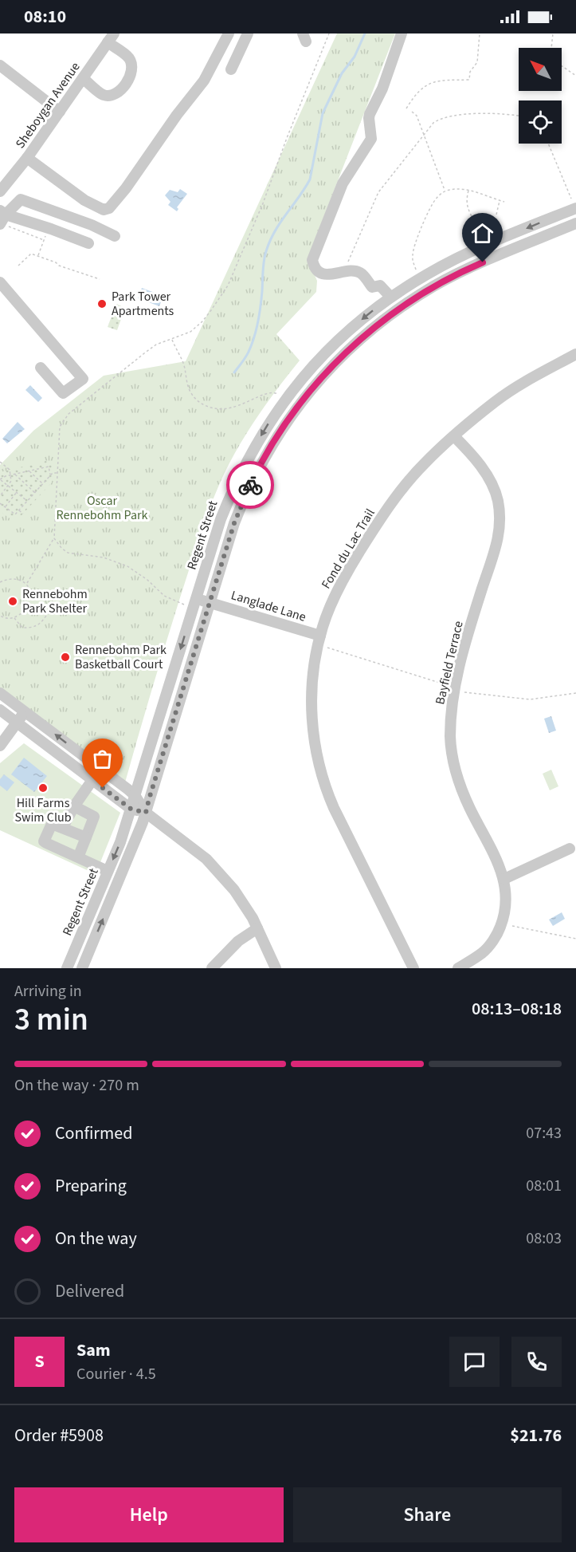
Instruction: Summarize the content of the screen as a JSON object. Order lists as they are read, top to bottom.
{
  "streets": {
    "street": [
      "Sheboygan Avenue",
      "Regent Street",
      "Fond du Lac Trail",
      "Langlade Lane",
      "Bayfield Terrace"
    ]
  },
  "crossings": [
    ["Regent Street", "Langlade Lane"],
    ["Fond du Lac Trail", "Langlade Lane"],
    ["Fond du Lac Trail", "Bayfield Terrace"]
  ],
  "parks": ["Oscar Rennebohm Park"],
  "places": [
    "Park Tower Apartments",
    "Rennebohm Park Shelter",
    "Rennebohm Park Basketball Court",
    "Hill Farms Swim Club"
  ],
  "north": "top left",
  "page": {
    "status": "08:10",
    "heading": ["3 min", "Arriving in", "08:13–08:18"],
    "panel": [
      "Sam",
      "Courier · 4.5",
      "Order #5908",
      "$21.76"
    ],
    "bar": "On the way · 270 m",
    "list": [
      ["Confirmed", "07:43"],
      ["Preparing", "08:01"],
      ["On the way", "08:03"],
      "Delivered"
    ],
    "round": "S",
    "buttons": ["Help", "Share"]
  }
}
